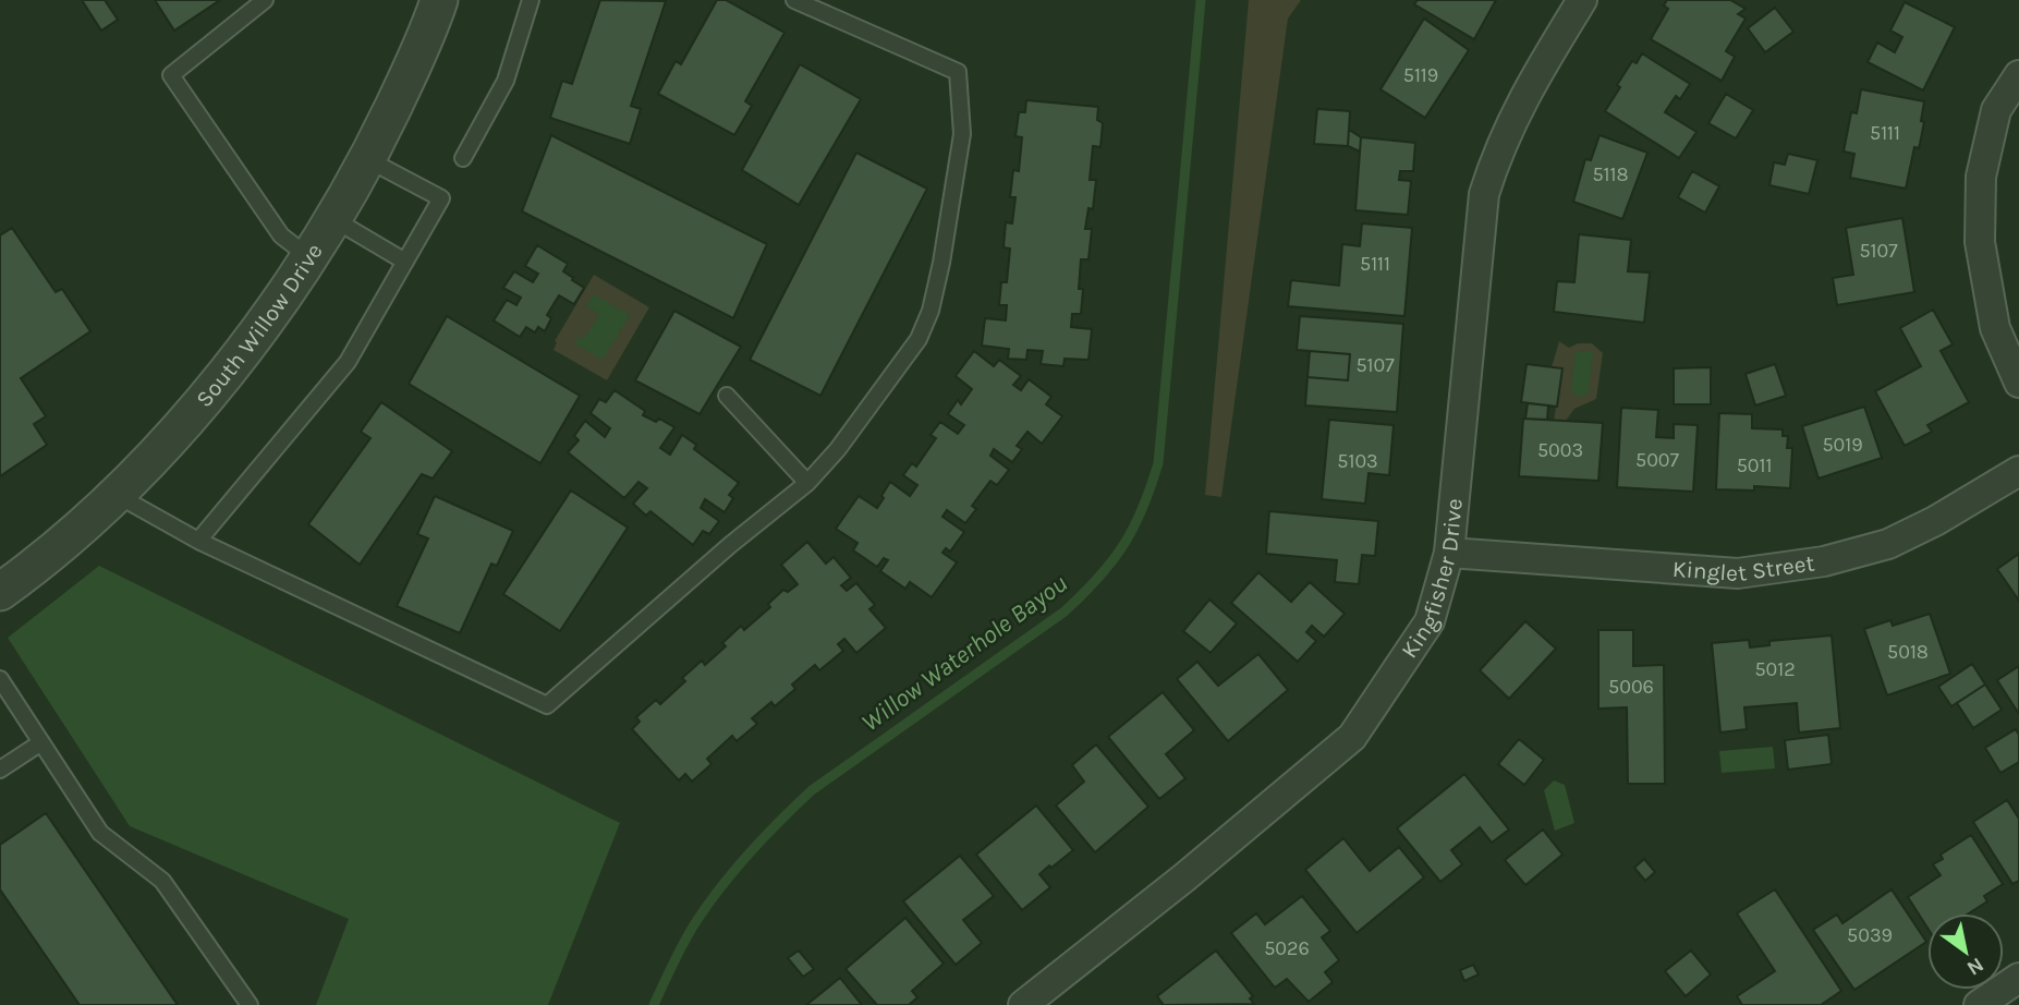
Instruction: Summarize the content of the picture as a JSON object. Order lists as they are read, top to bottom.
{
  "streets": {
    "street": ["South Willow Drive", "Kinglet Street", "Kingfisher Drive"]
  },
  "crossings": [
    ["Kinglet Street", "Kingfisher Drive"]
  ],
  "water": ["Willow Waterhole Bayou"],
  "house_numbers": [
    "5119",
    "5111",
    "5118",
    "5107",
    "5111",
    "5107",
    "5019",
    "5003",
    "5007",
    "5103",
    "5011",
    "5018",
    "5012",
    "5006",
    "5039",
    "5026"
  ],
  "north": "bottom right"
}
